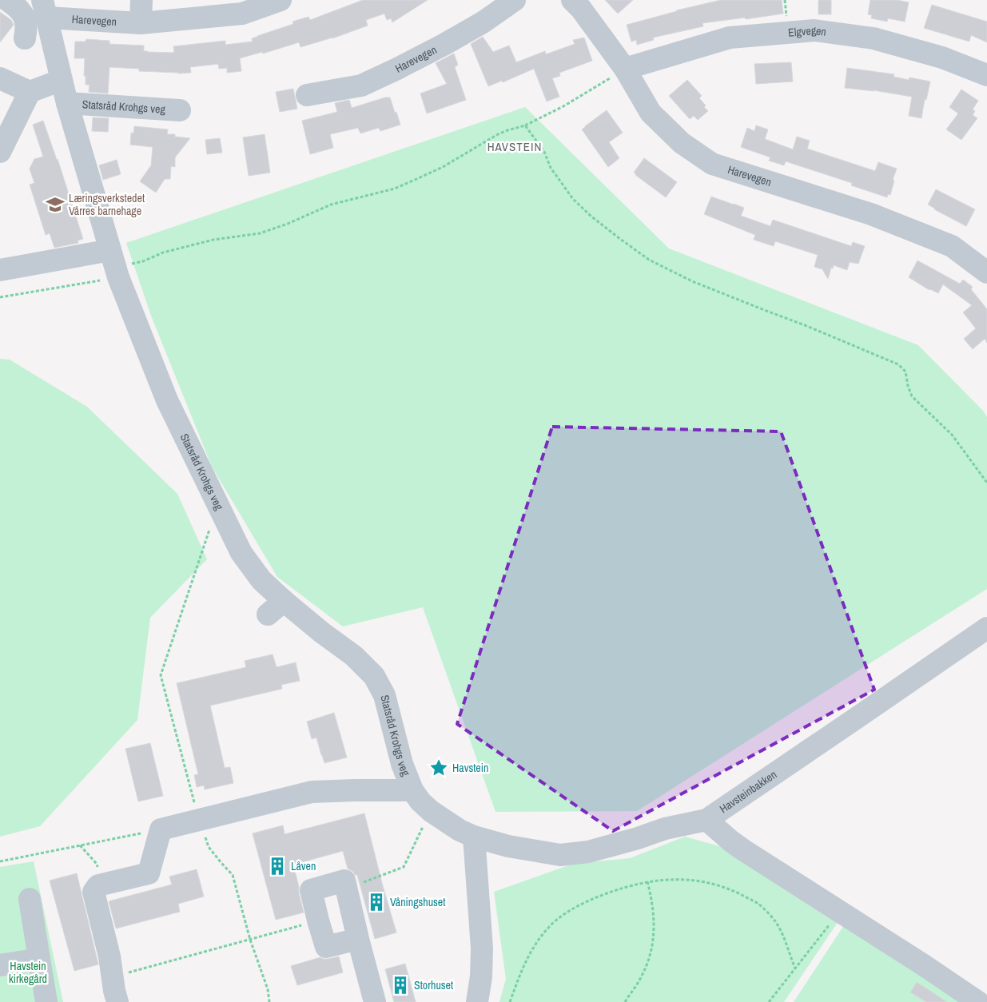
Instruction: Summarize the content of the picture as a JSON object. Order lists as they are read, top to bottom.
{
  "streets": {
    "street": [
      "Harevegen",
      "Elgvegen",
      "Statsråd Krohgs veg",
      "Havsteinbakken"
    ]
  },
  "crossings": [
    ["Harevegen", "Elgvegen"],
    ["Harevegen", "Statsråd Krohgs veg"],
    ["Statsråd Krohgs veg", "Havsteinbakken"]
  ],
  "districts": ["HAVSTEIN"],
  "parks": ["Havstein kirkegård"],
  "places": {
    "school or university": ["Læringsverkstedet Vårres barnehage"],
    "place": ["Havstein"],
    "building": ["Låven", "Våningshuset", "Storhuset"]
  }
}
